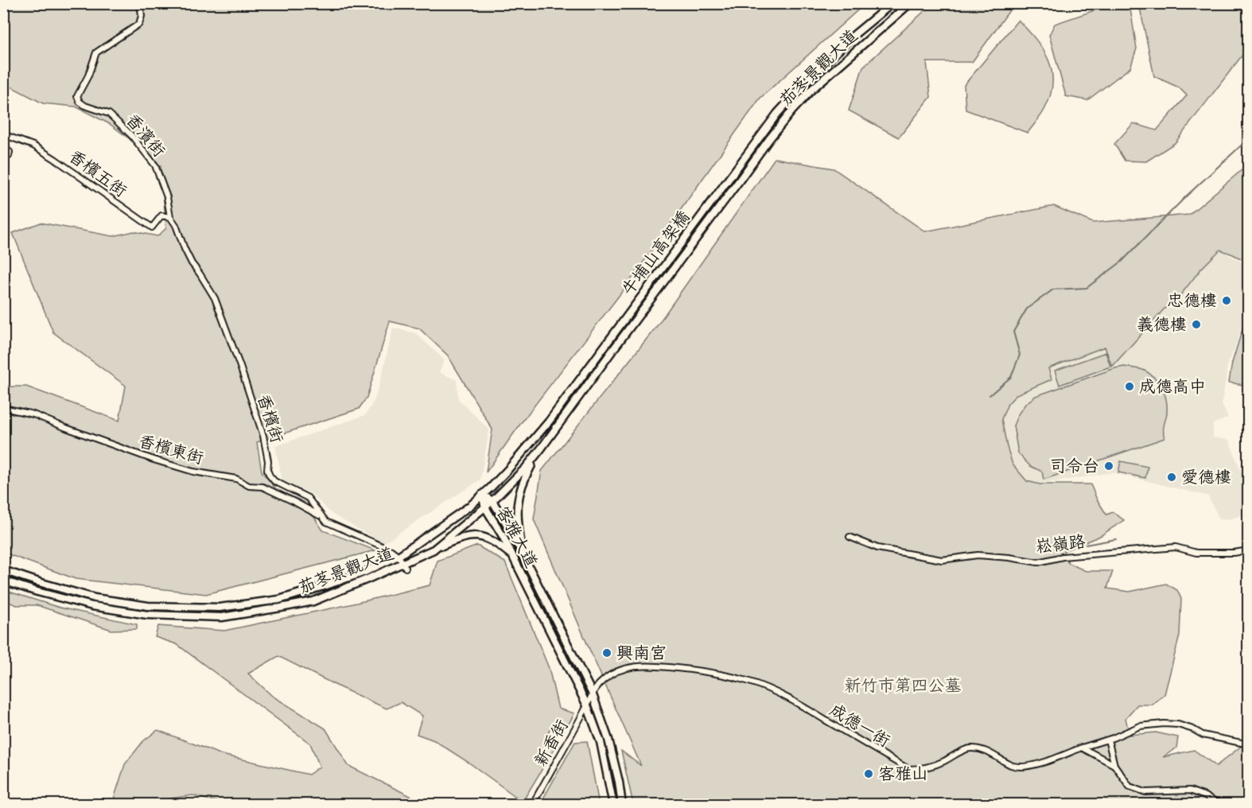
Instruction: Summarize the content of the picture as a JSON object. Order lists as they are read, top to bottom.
{
  "streets": {
    "street": [
      "茄苳景觀大道",
      "香濱街",
      "香檳五街",
      "牛埔山高架橋",
      "香檳街",
      "香檳東街",
      "客雅大道",
      "崧嶺路",
      "成德一街",
      "新香街"
    ]
  },
  "crossings": [
    ["茄苳景觀大道", "牛埔山高架橋"],
    ["茄苳景觀大道", "香檳街"],
    ["茄苳景觀大道", "客雅大道"],
    ["香濱街", "香檳五街"],
    ["香濱街", "香檳街"],
    ["香檳五街", "香檳街"],
    ["香檳街", "香檳東街"],
    ["客雅大道", "成德一街"],
    ["客雅大道", "新香街"],
    ["成德一街", "新香街"]
  ],
  "parks": ["新竹市第四公墓"],
  "places": [
    "忠德樓",
    "義德樓",
    "成德高中",
    "司令台",
    "愛德樓",
    "興南宮",
    "客雅山"
  ]
}
